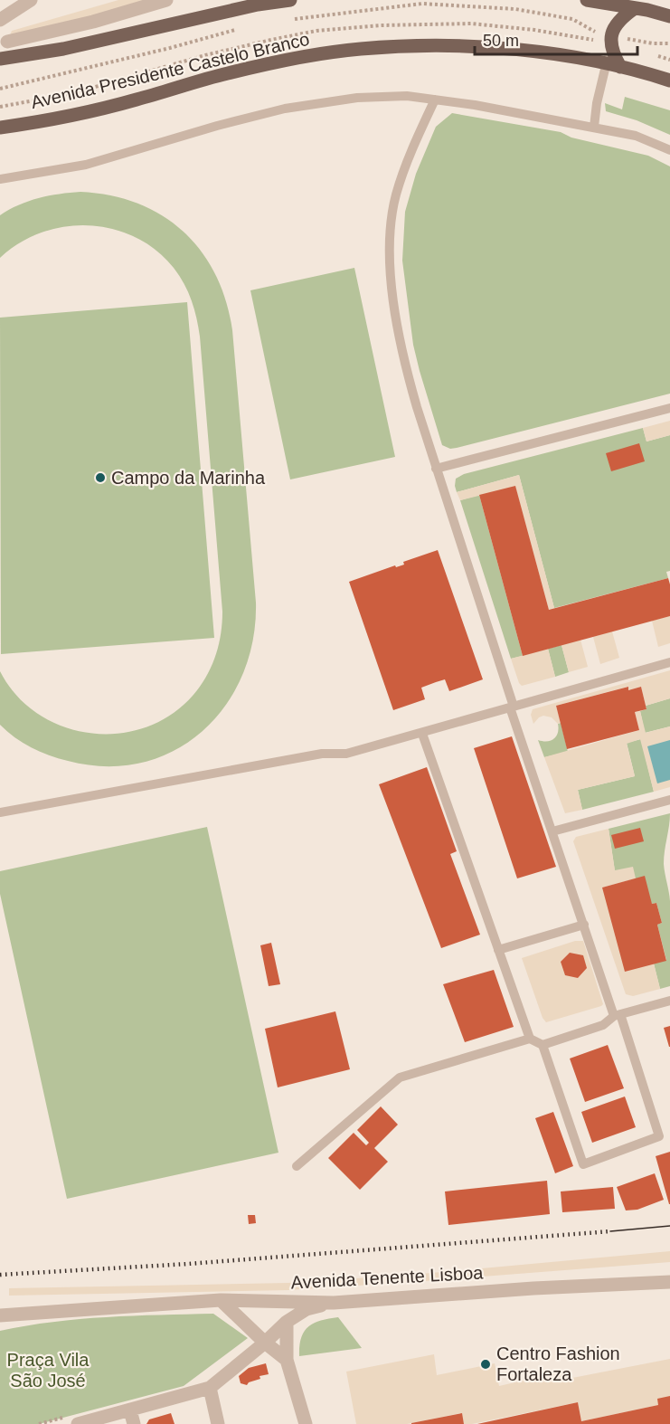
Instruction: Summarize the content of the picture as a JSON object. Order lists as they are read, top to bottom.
{
  "streets": {
    "main road": ["Avenida Presidente Castelo Branco"],
    "street": ["Avenida Tenente Lisboa"]
  },
  "parks": ["Praça Vila São José"],
  "places": ["Campo da Marinha", "Centro Fashion Fortaleza"],
  "scale_bar": "50 m"
}
